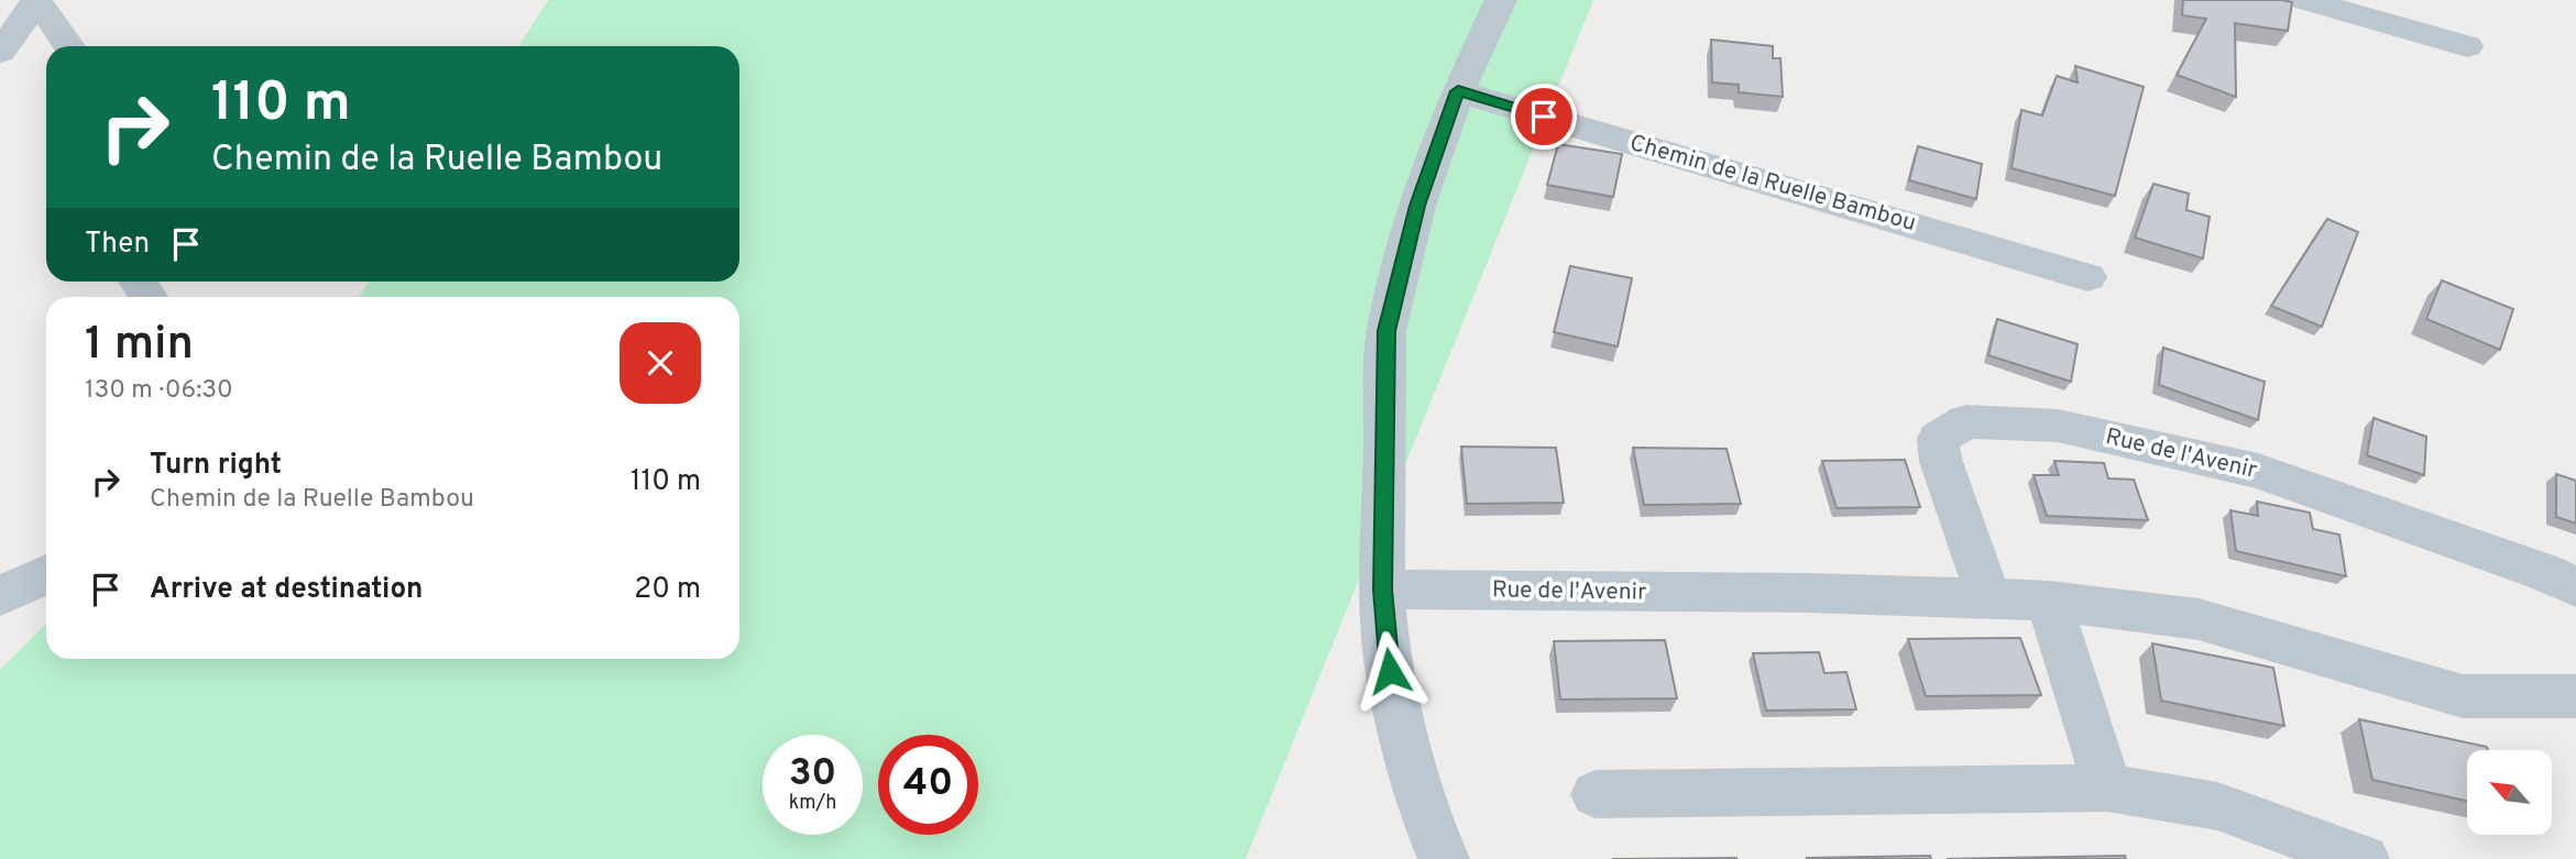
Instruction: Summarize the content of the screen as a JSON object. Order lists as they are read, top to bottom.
{
  "streets": {
    "street": ["Chemin de la Ruelle Bambou", "Rue de l'Avenir"]
  },
  "north": "top left",
  "page": {
    "turn": ["110 m", "Chemin de la Ruelle Bambou"],
    "then": "Then",
    "heading": ["1 min", "130 m · 06:30"],
    "list": [
      {
        "name": "Turn right",
        "note": "Chemin de la Ruelle Bambou",
        "value": "110 m"
      },
      {
        "name": "Arrive at destination",
        "value": "20 m"
      }
    ],
    "speed": "30 km/h",
    "limit": "40"
  }
}
